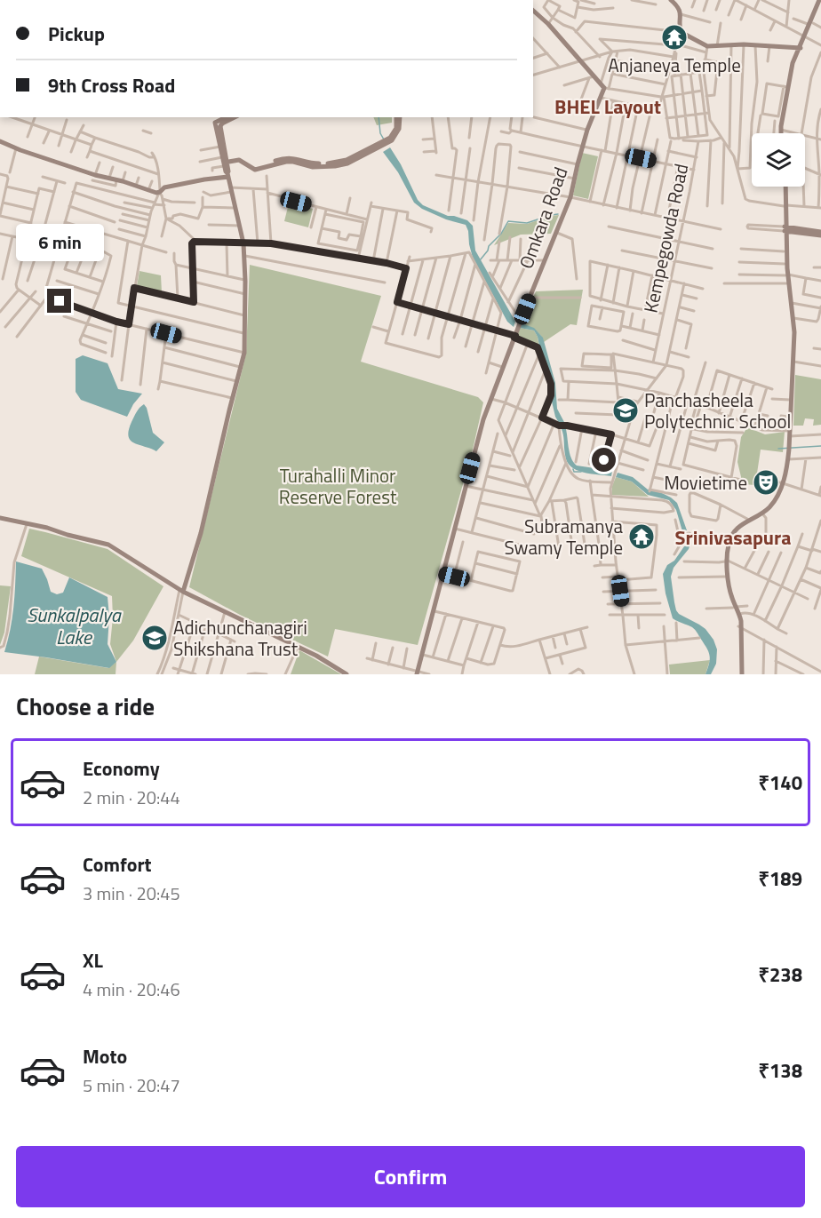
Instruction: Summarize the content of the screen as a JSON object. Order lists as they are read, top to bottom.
{
  "streets": {
    "street": ["Omkara Road", "Kempegowda Road"]
  },
  "districts": ["BHEL Layout", "Srinivasapura"],
  "water": ["Sunkalpalya Lake"],
  "parks": ["Turahalli Minor Reserve Forest"],
  "places": {
    "temple": ["Anjaneya Temple", "Subramanya Swamy Temple"],
    "school or university": ["Panchasheela Polytechnic School", "Adichunchanagiri Shikshana Trust"],
    "theatre": ["Movietime"]
  },
  "page": {
    "banner": ["Pickup", "9th Cross Road"],
    "bubble": "6 min",
    "heading": "Choose a ride",
    "list": [
      {
        "name": "Economy",
        "note": "2 min · 20:44",
        "value": "₹140"
      },
      {
        "name": "Comfort",
        "note": "3 min · 20:45",
        "value": "₹189"
      },
      {
        "name": "XL",
        "note": "4 min · 20:46",
        "value": "₹238"
      },
      {
        "name": "Moto",
        "note": "5 min · 20:47",
        "value": "₹138"
      }
    ],
    "buttons": "Confirm"
  }
}
